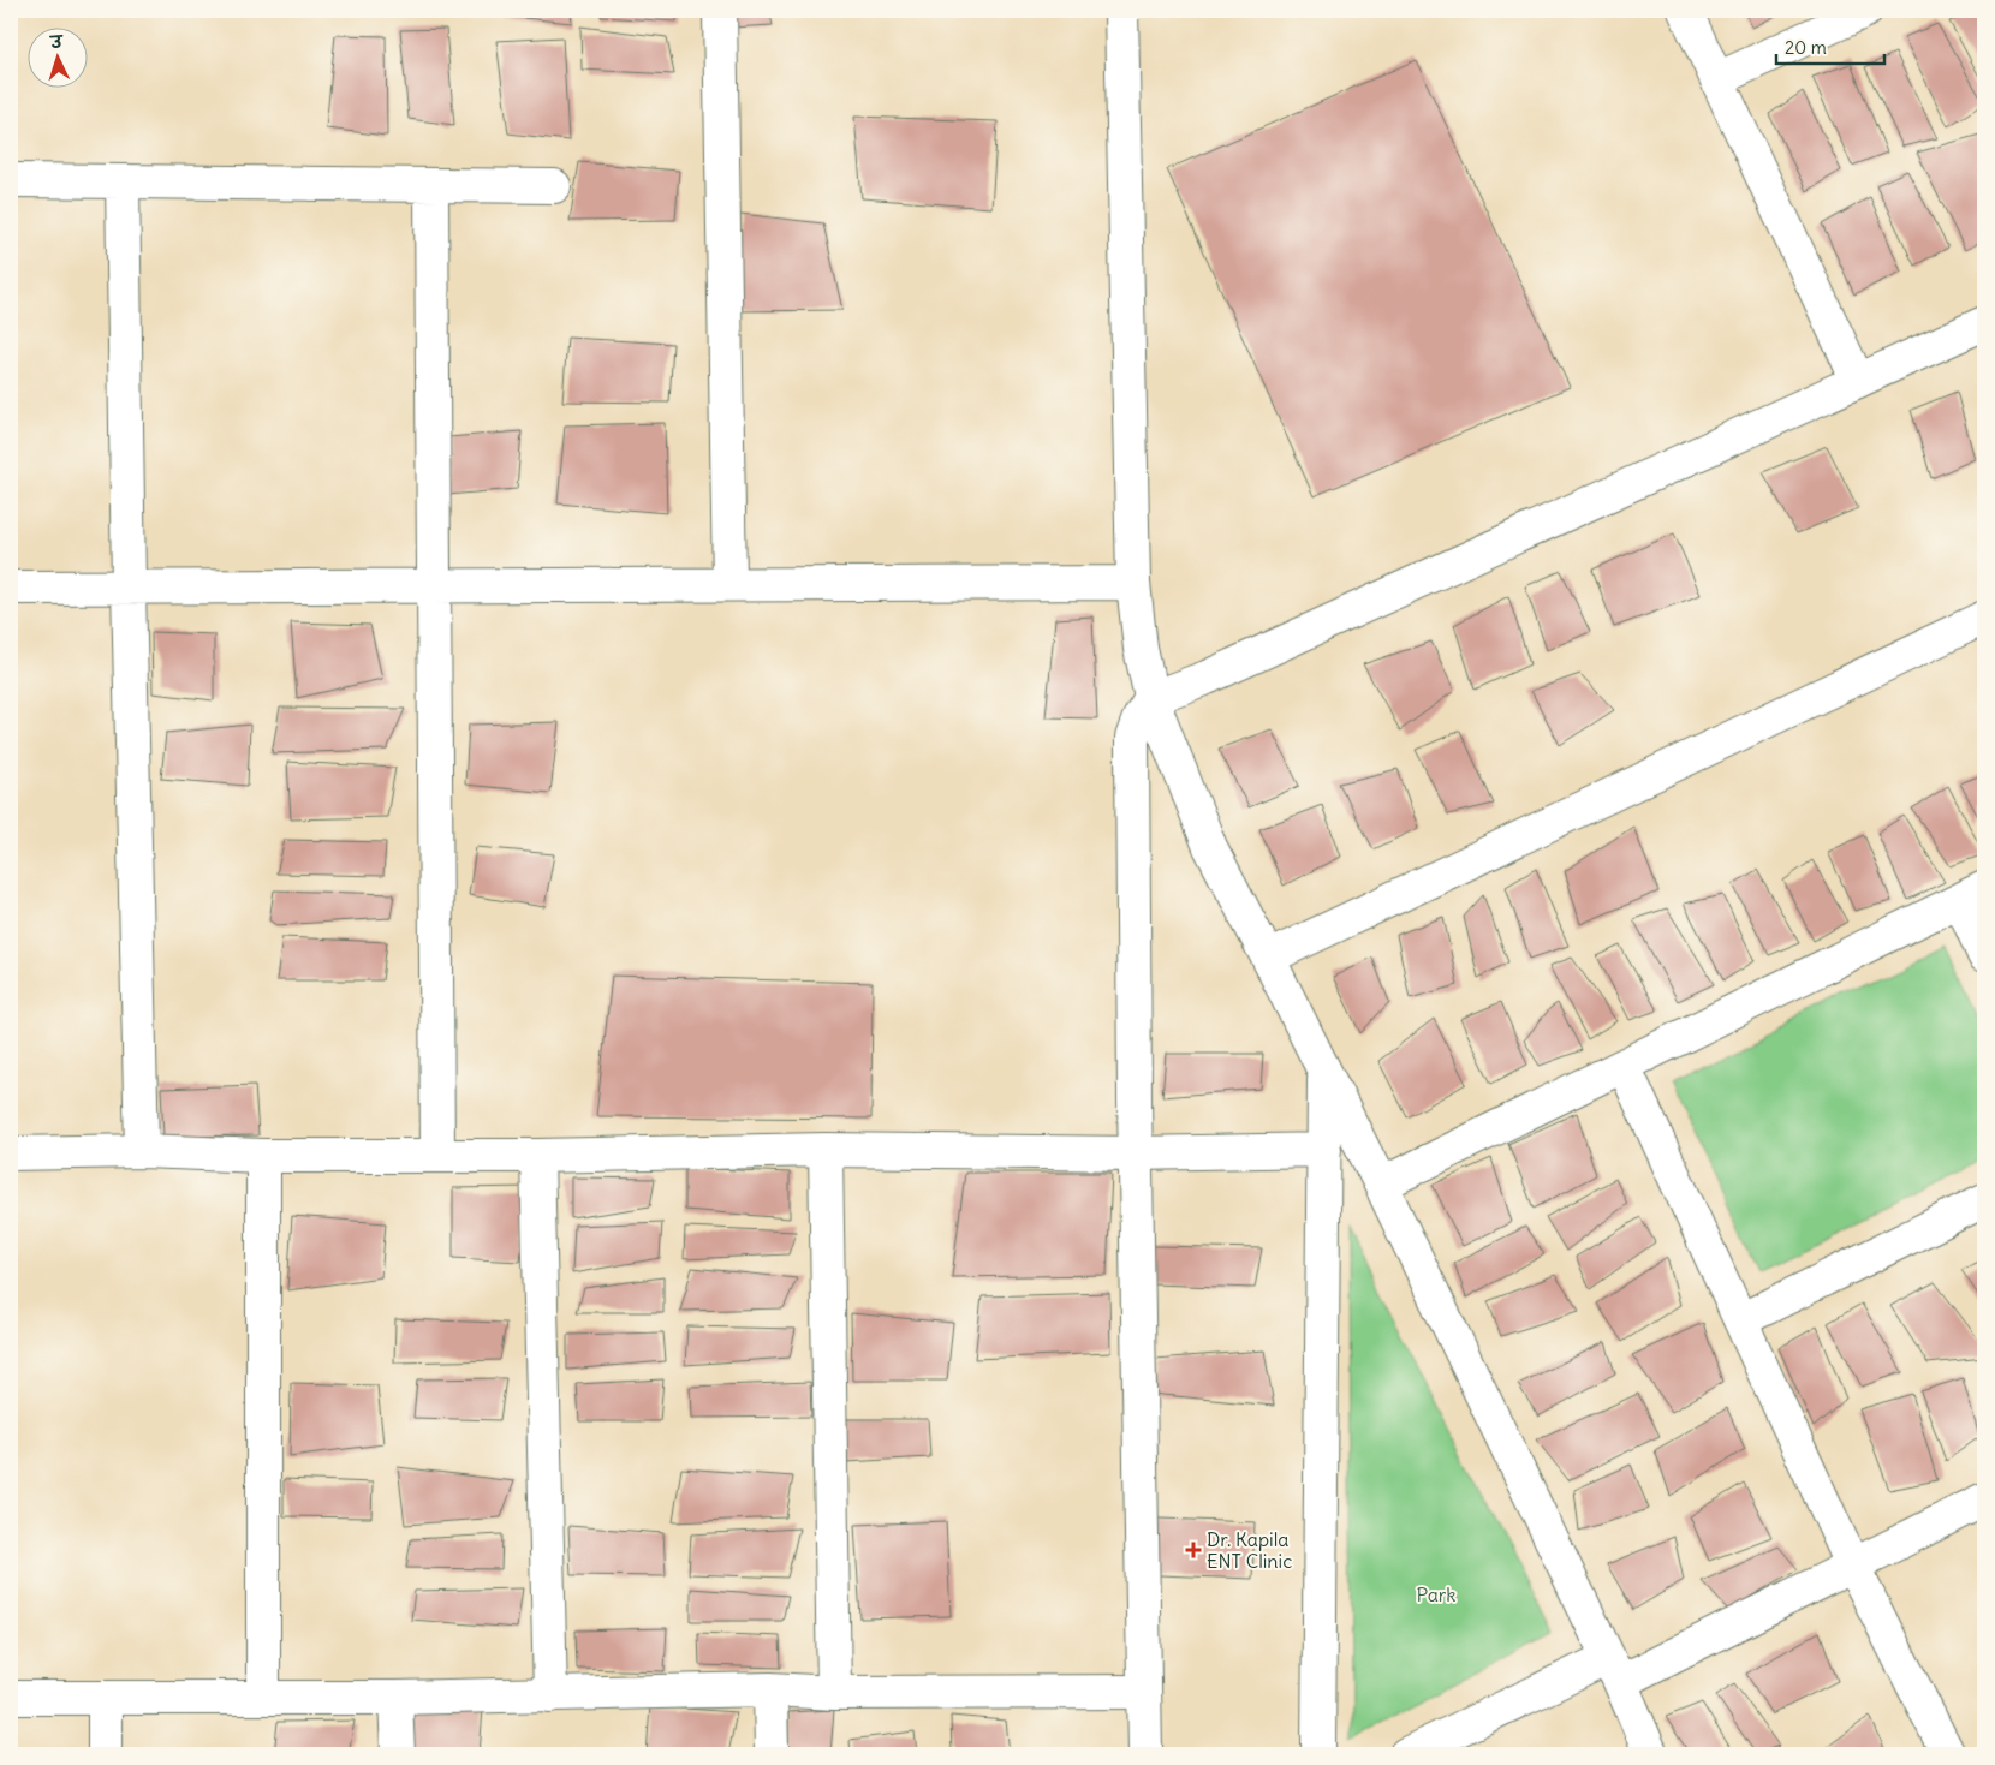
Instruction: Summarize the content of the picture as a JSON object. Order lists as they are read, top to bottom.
{
  "parks": ["Park"],
  "places": {
    "health": ["Dr. Kapila ENT Clinic"]
  },
  "scale_bar": "20 m",
  "north": "top"
}
